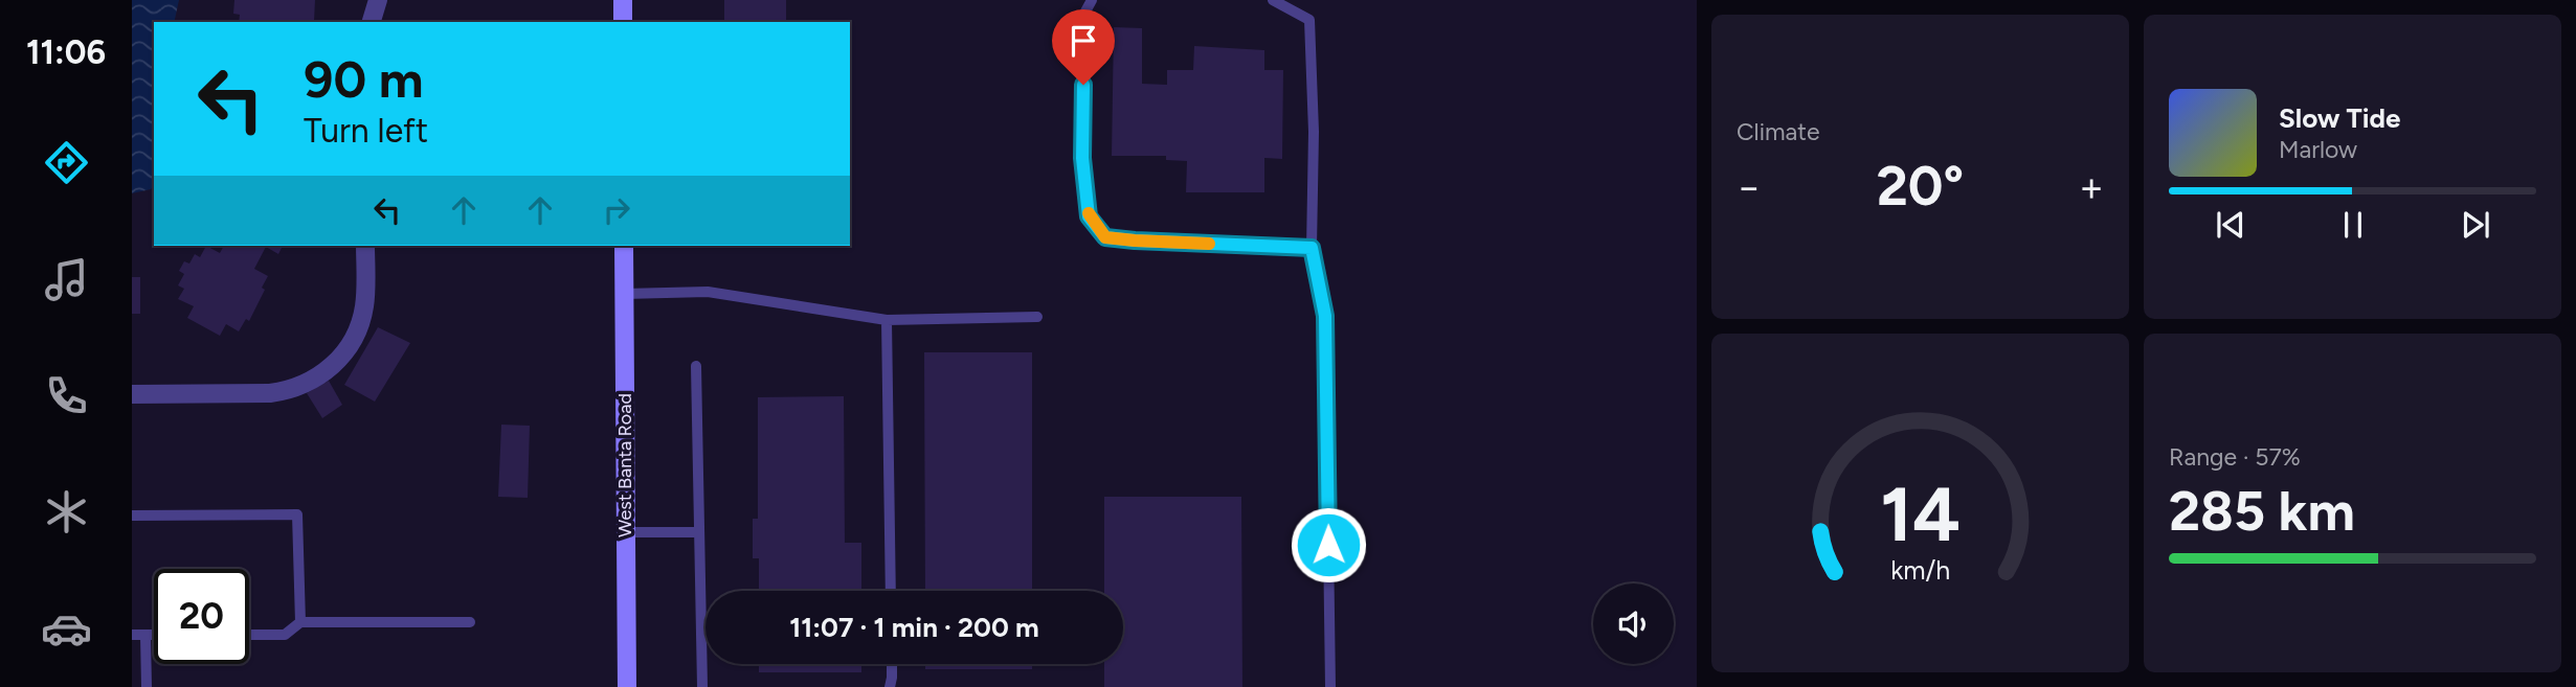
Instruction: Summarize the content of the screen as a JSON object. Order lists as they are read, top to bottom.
{
  "streets": {
    "street": ["West Banta Road"]
  },
  "page": {
    "tabs": "11:06",
    "tile": [
      "Climate",
      ["Range · 57%", "285 km"]
    ],
    "turn": ["90 m", "Turn left"],
    "song": ["Slow Tide", "Marlow"],
    "heat": ["−", "20°", "+"],
    "limit": "20",
    "trip": "11:07 · 1 min · 200 m",
    "gauge": ["14", "km/h"]
  }
}
